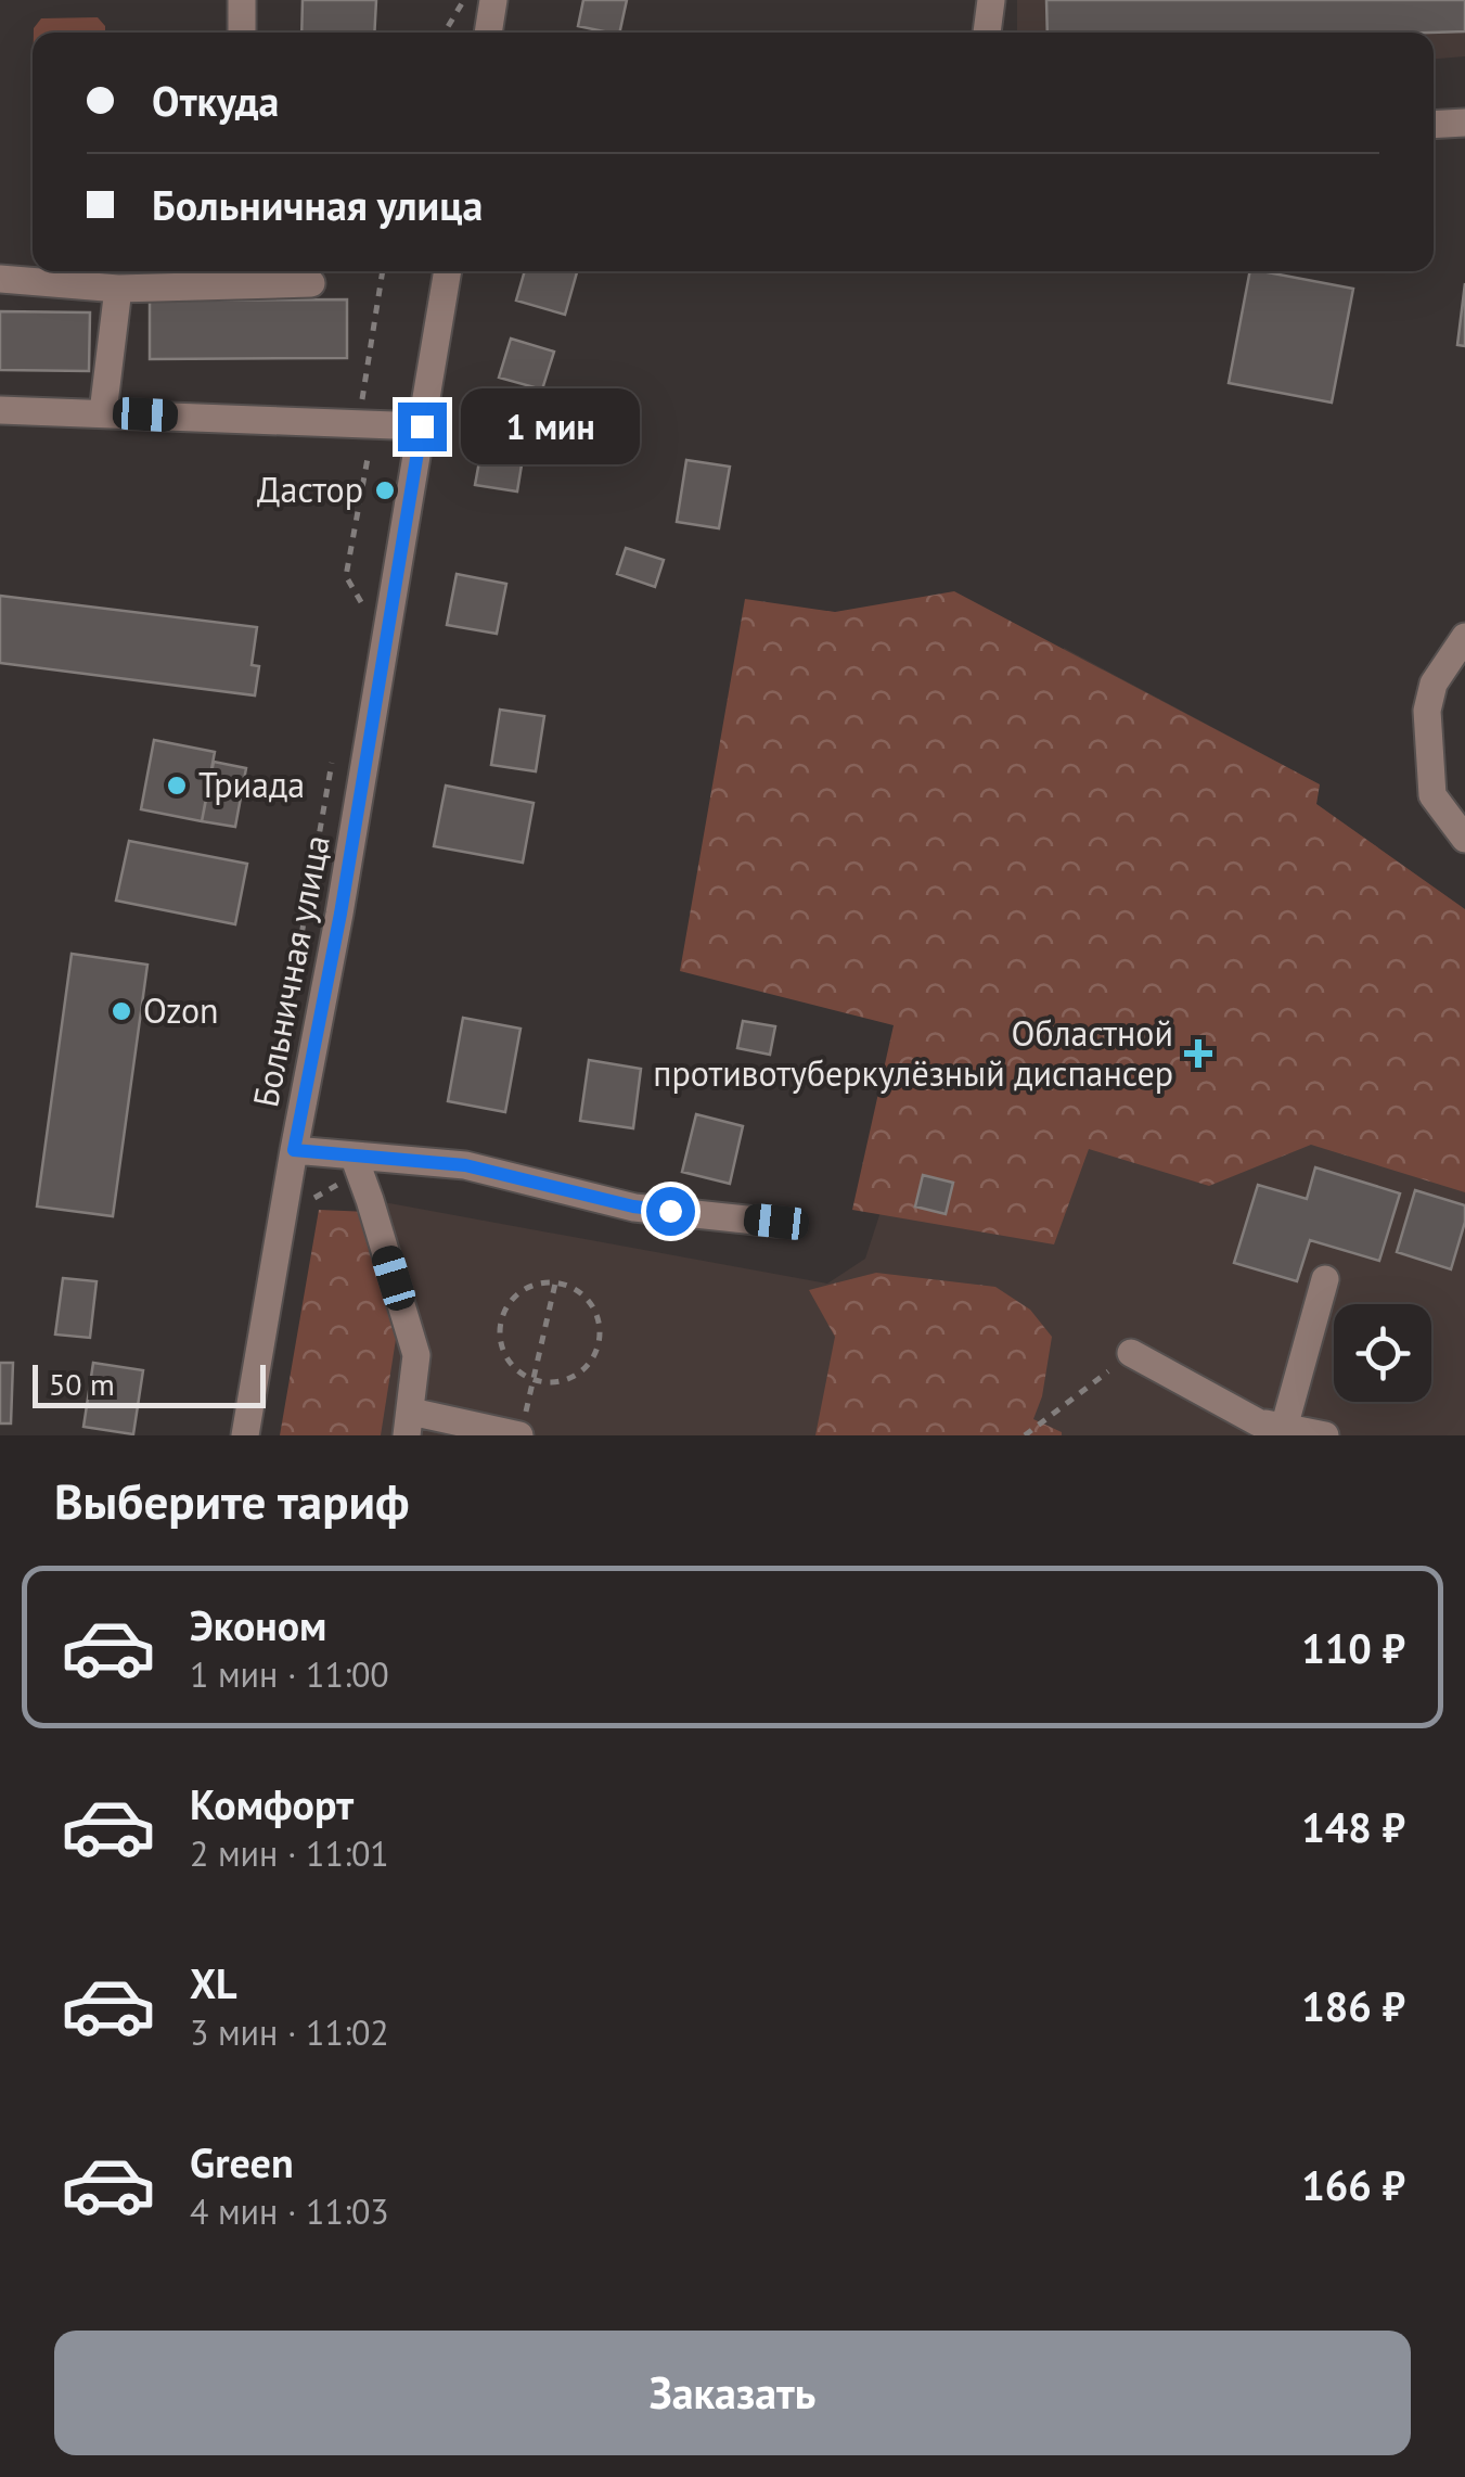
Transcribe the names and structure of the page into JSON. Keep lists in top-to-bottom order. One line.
{"streets":{"street":["Больничная улица"]},"places":{"other":["Дастор","Триада","Ozon"],"health":["Областной противотуберкулёзный диспансер"]},"scale_bar":"50 m","page":{"banner":["Откуда","Больничная улица"],"bubble":"1 мин","scale":"50 m","heading":"Выберите тариф","list":[{"name":"Эконом","note":"1 мин · 11:00","value":"110 ₽"},{"name":"Комфорт","note":"2 мин · 11:01","value":"148 ₽"},{"name":"XL","note":"3 мин · 11:02","value":"186 ₽"},{"name":"Green","note":"4 мин · 11:03","value":"166 ₽"}],"buttons":"Заказать"}}
